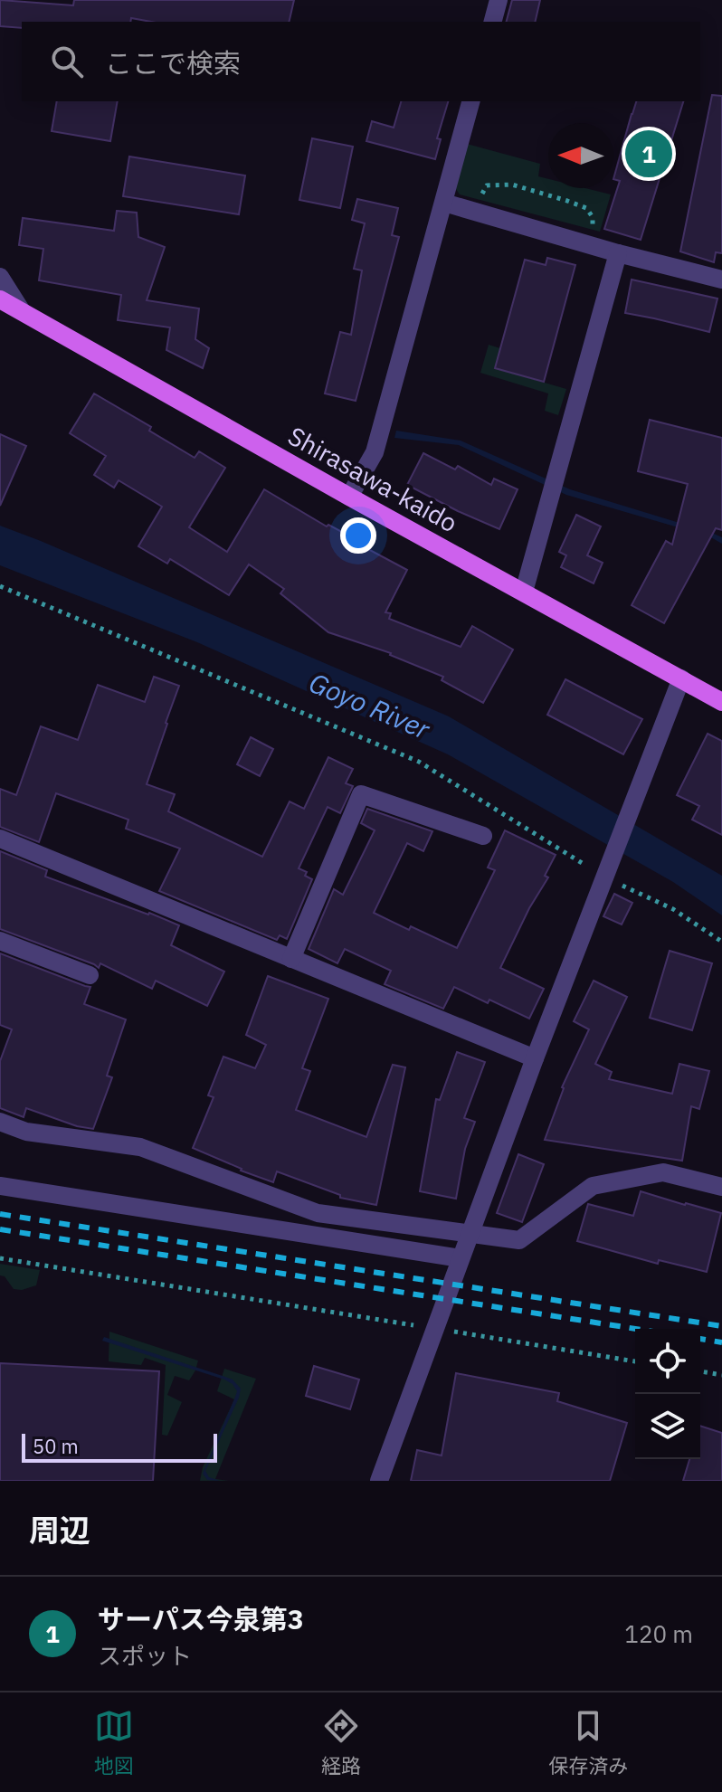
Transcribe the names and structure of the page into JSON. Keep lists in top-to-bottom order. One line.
{"streets":{"main road":["Shirasawa-kaido"]},"water":["Goyo River"],"scale_bar":"50 m","north":"left","page":{"search":"ここで検索","pins":"1","scale":"50 m","heading":"周辺","list":[{"mark":"1","name":"サーパス今泉第3","note":"スポット","value":"120 m"}],"nav":["地図","経路","保存済み"]}}
